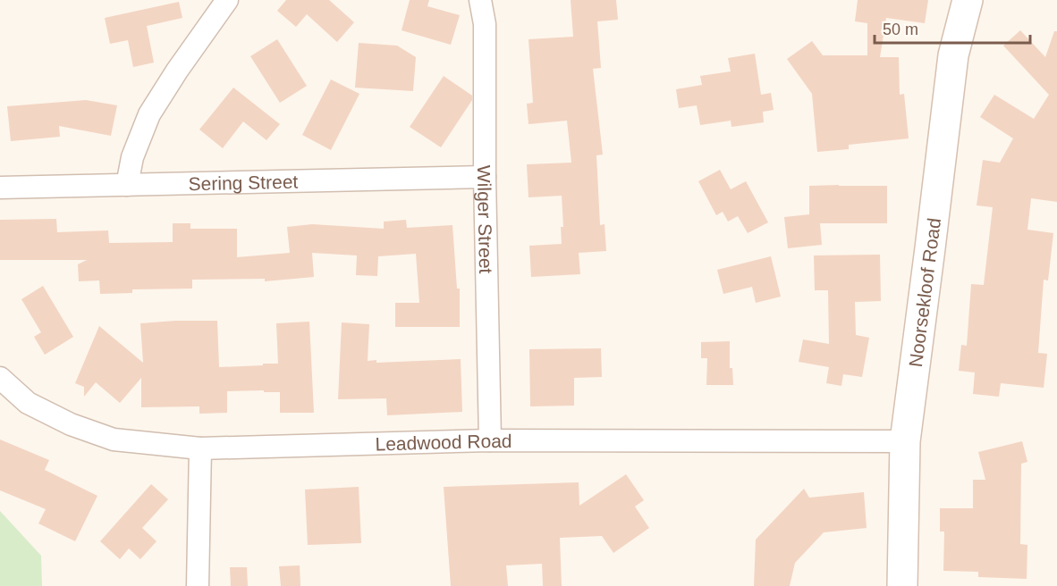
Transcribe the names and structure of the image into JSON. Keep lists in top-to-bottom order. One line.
{"streets":{"street":["Sering Street","Wilger Street","Noorsekloof Road","Leadwood Road"]},"crossings":[["Sering Street","Wilger Street"],["Wilger Street","Leadwood Road"],["Noorsekloof Road","Leadwood Road"]],"scale_bar":"50 m"}
